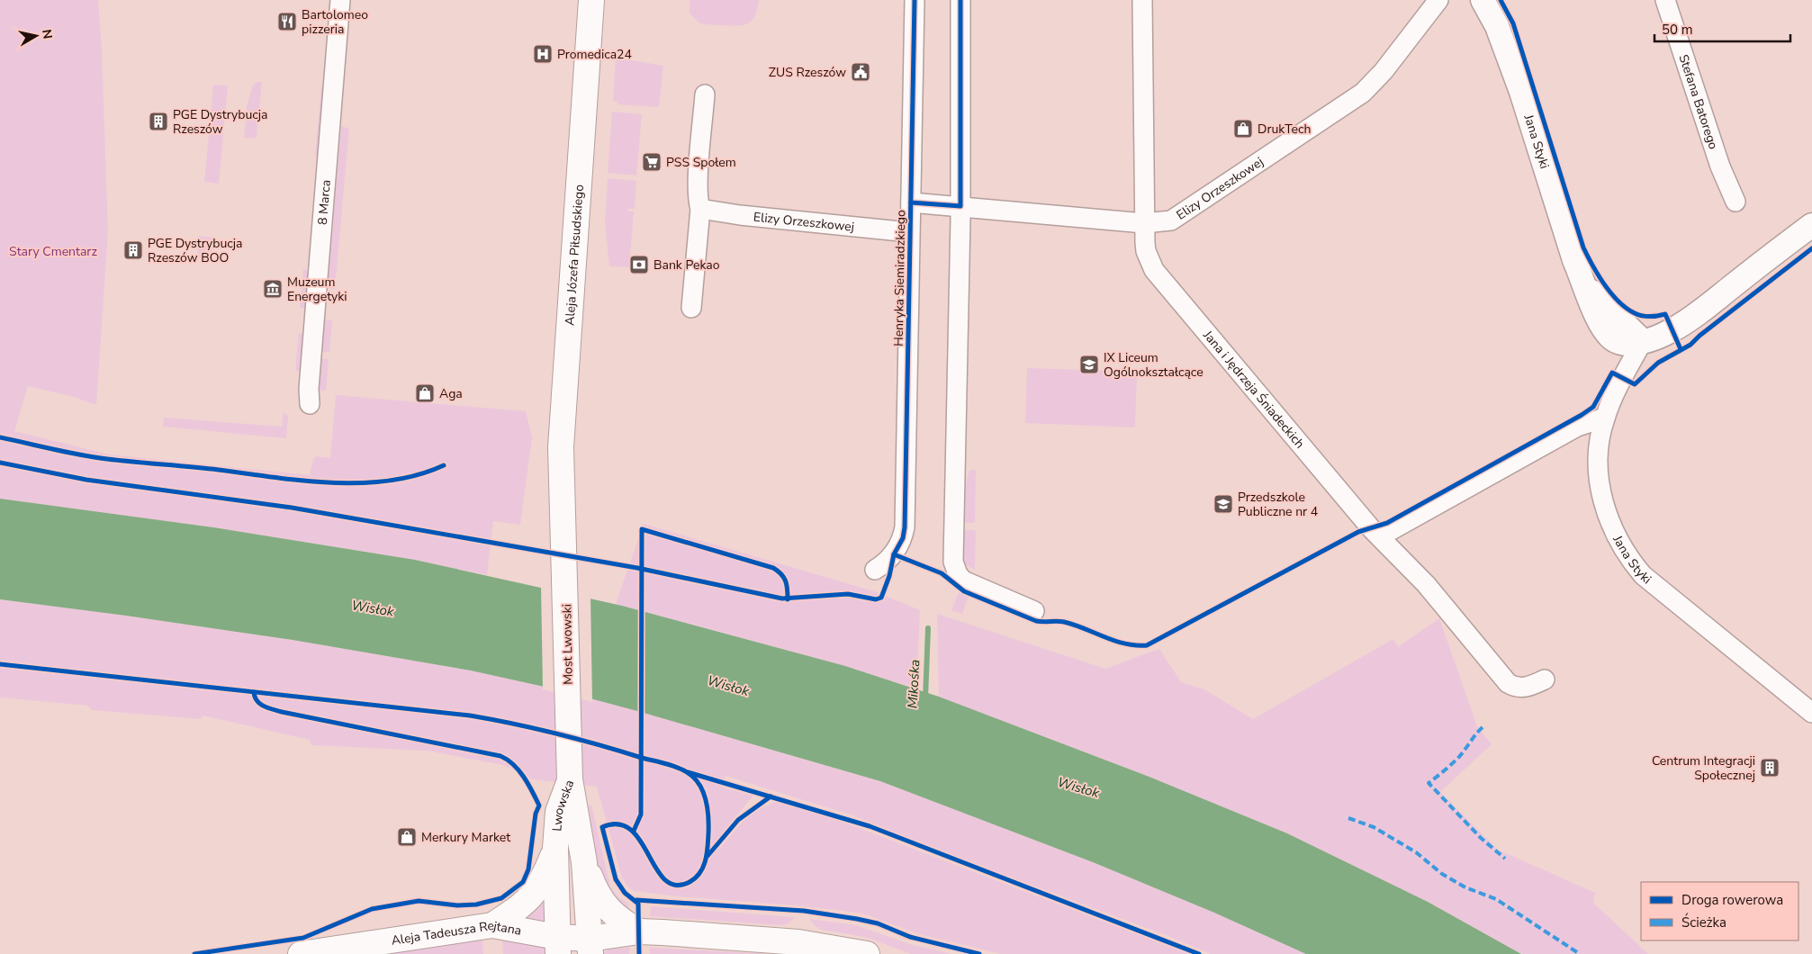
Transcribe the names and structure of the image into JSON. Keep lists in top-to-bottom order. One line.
{"streets":{"main road":["Aleja Józefa Piłsudskiego","Most Lwowski","Lwowska","Aleja Tadeusza Rejtana"],"street":["Stefana Batorego","Jana Styki","Elizy Orzeszkowej","8 Marca","Henryka Siemiradzkiego","Jana i Jędrzeja Śniadeckich"]},"crossings":[["Elizy Orzeszkowej","Henryka Siemiradzkiego"],["Elizy Orzeszkowej","Jana i Jędrzeja Śniadeckich"],["Aleja Józefa Piłsudskiego","Most Lwowski"],["Most Lwowski","Lwowska"],["Lwowska","Aleja Tadeusza Rejtana"]],"water":["Wisłok","Mikośka"],"parks":["Stary Cmentarz"],"places":{"restaurant":["Bartolomeo pizzeria"],"hospital":["Promedica24"],"public building":["ZUS Rzeszów"],"building":["PGE Dystrybucja Rzeszów","PGE Dystrybucja Rzeszów BOO","Centrum Integracji Społecznej"],"shop":["DrukTech","Aga","Merkury Market"],"supermarket":["PSS Społem"],"bank":["Bank Pekao"],"museum":["Muzeum Energetyki"],"school or university":["IX Liceum Ogólnokształcące","Przedszkole Publiczne nr 4"]},"legend":["Droga rowerowa","Ścieżka"],"scale_bar":"50 m","north":"right"}
